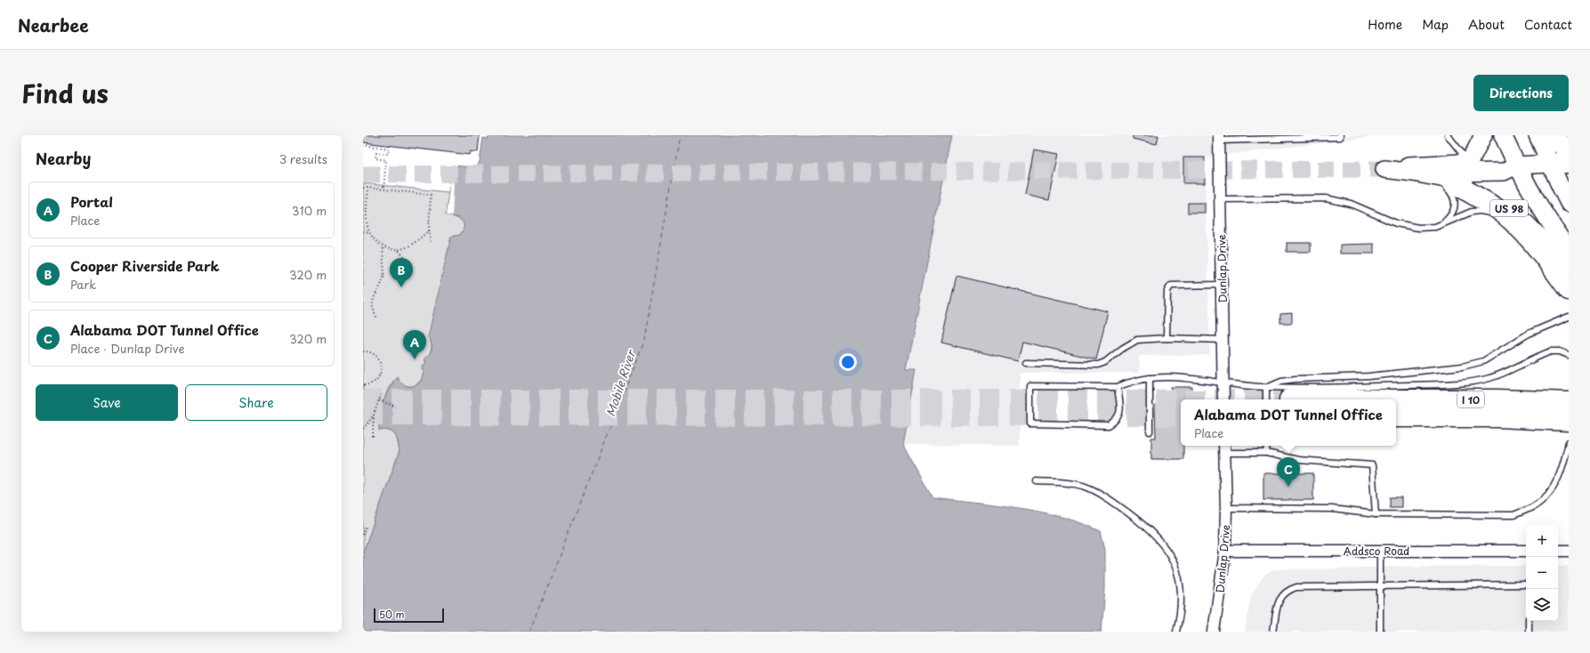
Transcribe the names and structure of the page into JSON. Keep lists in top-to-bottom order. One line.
{"streets":{"highway":["I 10"],"main road":["US 98"],"street":["Dunlap Drive","Addsco Road"]},"crossings":[["Dunlap Drive","Addsco Road"]],"water":["Mobile River"],"scale_bar":"50 m","page":{"header":"Nearbee","nav":["Home","Map","About","Contact"],"title":"Find us","buttons":["Directions",["Save","Share"]],"heading":["Nearby","3 results"],"list":[{"mark":"A","name":"Portal","note":"Place","value":"310 m"},{"mark":"B","name":"Cooper Riverside Park","note":"Park","value":"320 m"},{"mark":"C","name":"Alabama DOT Tunnel Office","note":"Place · Dunlap Drive","value":"320 m"}],"pins":["B","A","C"],"popup":["Alabama DOT Tunnel Office","Place"],"map_buttons":["+","−"],"scale":"50 m"}}
